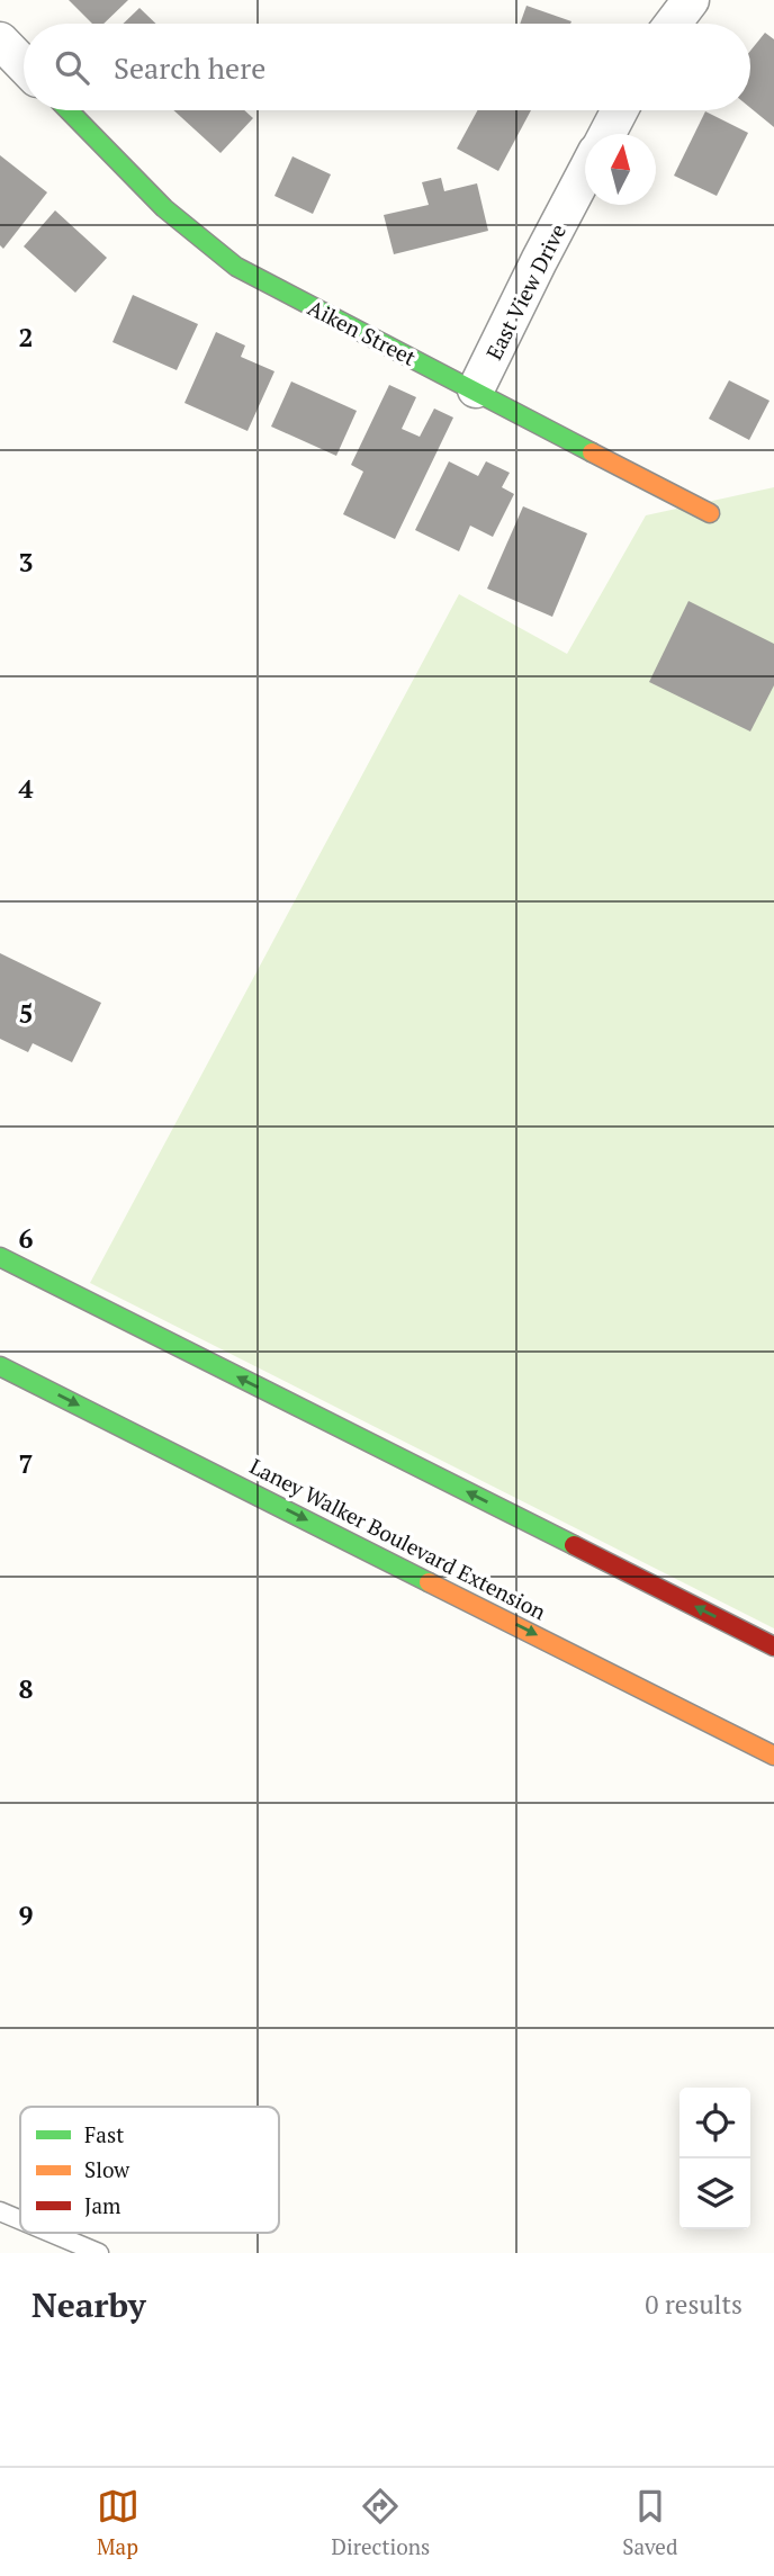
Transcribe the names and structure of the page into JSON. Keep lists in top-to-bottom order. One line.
{"streets":{"main road":["Aiken Street","Laney Walker Boulevard Extension"],"street":["East View Drive"]},"crossings":[["East View Drive","Aiken Street"]],"legend":["Fast","Slow","Jam"],"north":"top","page":{"search":"Search here","heading":["Nearby","0 results"],"nav":["Map","Directions","Saved"]},"grid":{"rows":["2","3","4","5","6","7","8","9"]}}
